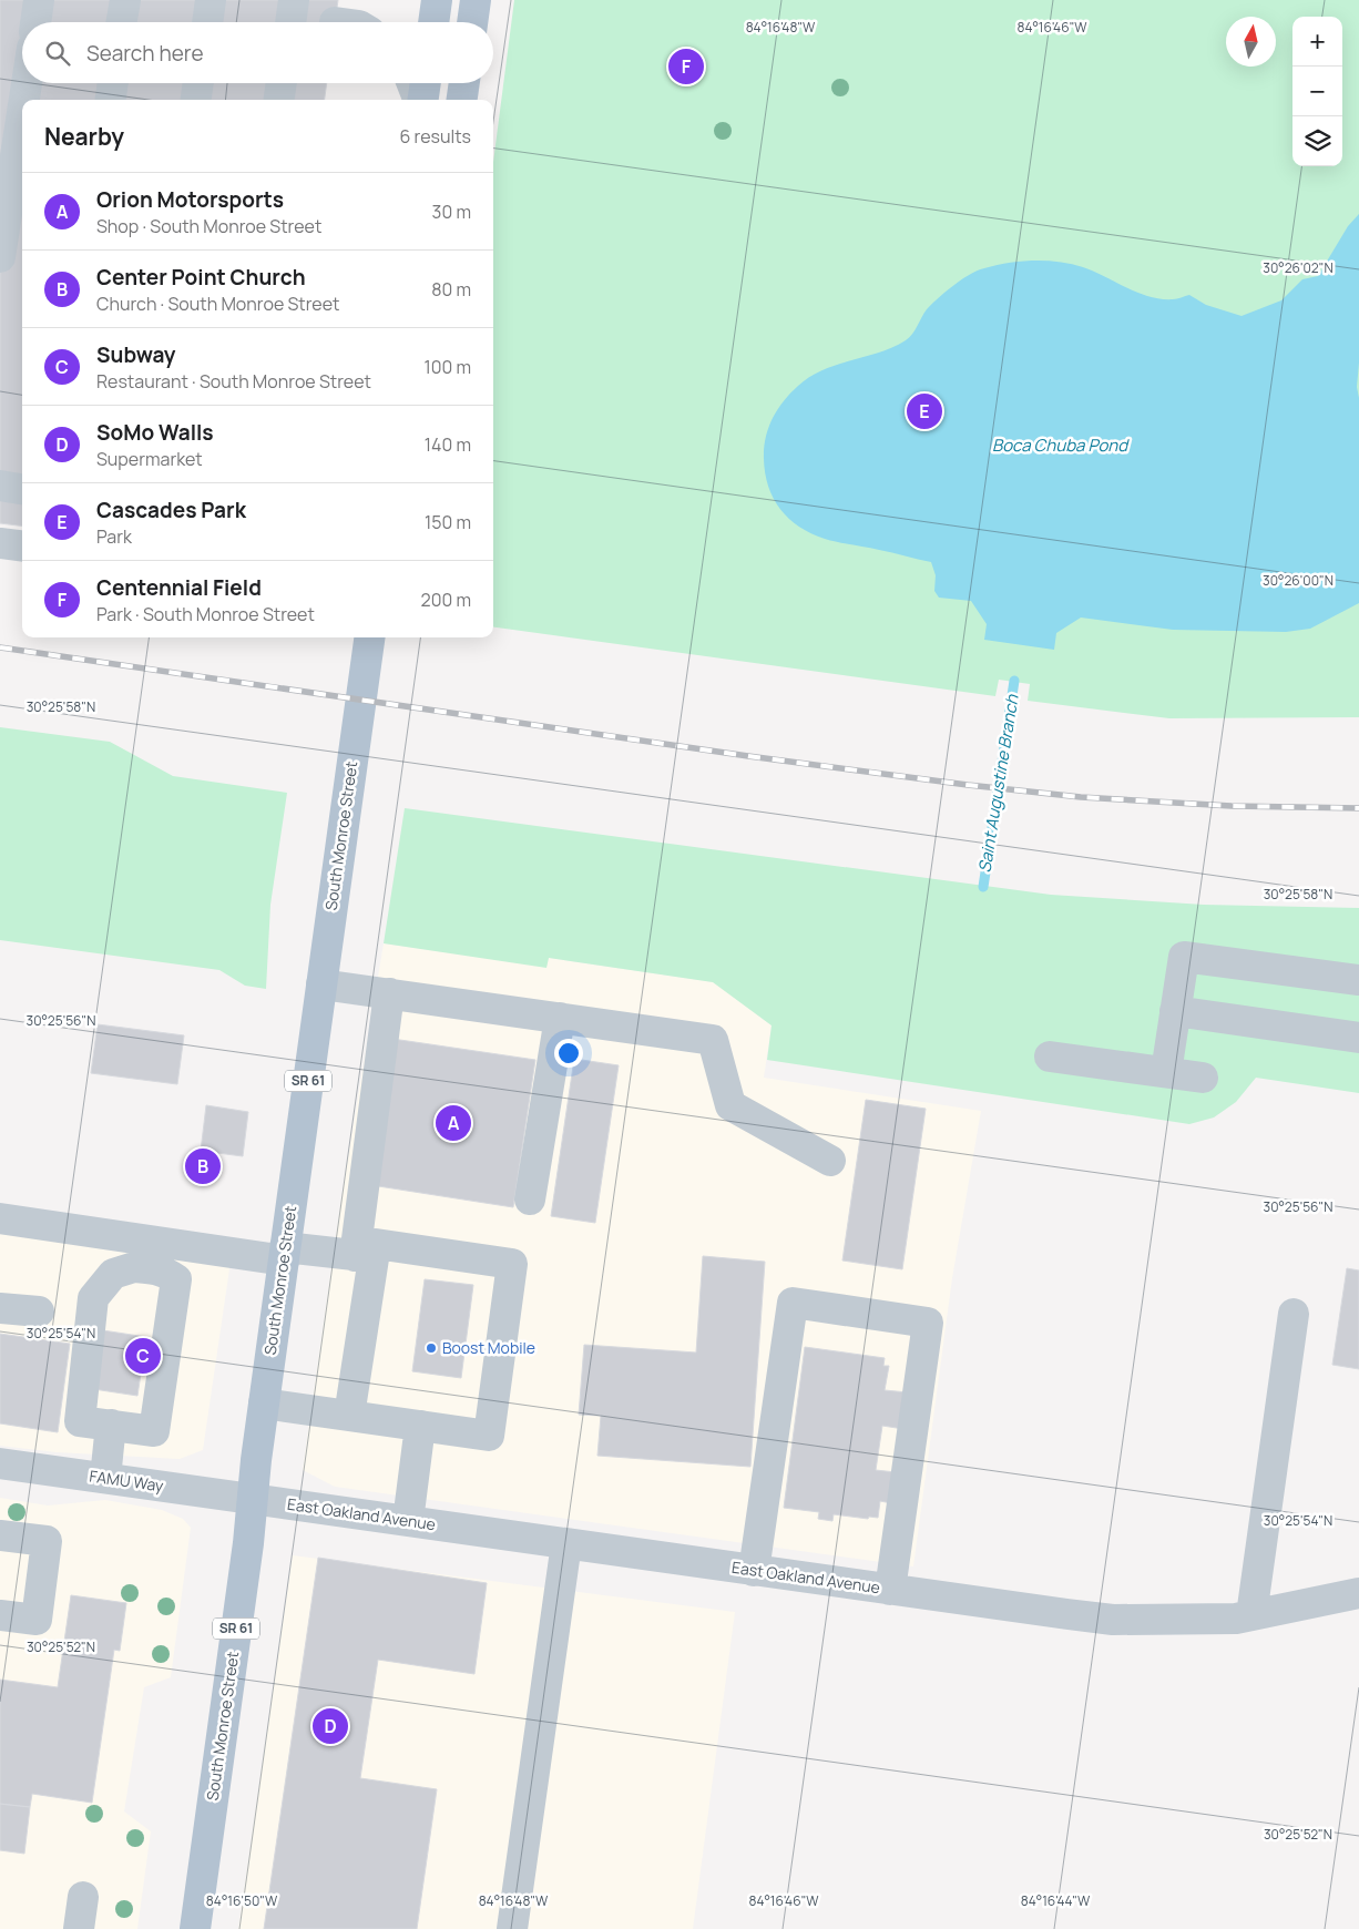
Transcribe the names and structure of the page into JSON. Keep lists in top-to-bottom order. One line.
{"streets":{"main road":["South Monroe Street","SR 61"],"street":["FAMU Way","East Oakland Avenue"]},"crossings":[["South Monroe Street","FAMU Way"],["South Monroe Street","East Oakland Avenue"],["FAMU Way","East Oakland Avenue"]],"water":["Boca Chuba Pond","Saint Augustine Branch"],"places":["Boost Mobile"],"north":"top","page":{"map_buttons":["+","−"],"search":"Search here","pins":["F","E","A","B","C","D"],"heading":["Nearby","6 results"],"list":[{"mark":"A","name":"Orion Motorsports","note":"Shop · South Monroe Street","value":"30 m"},{"mark":"B","name":"Center Point Church","note":"Church · South Monroe Street","value":"80 m"},{"mark":"C","name":"Subway","note":"Restaurant · South Monroe Street","value":"100 m"},{"mark":"D","name":"SoMo Walls","note":"Supermarket","value":"140 m"},{"mark":"E","name":"Cascades Park","note":"Park","value":"150 m"},{"mark":"F","name":"Centennial Field","note":"Park · South Monroe Street","value":"200 m"}]},"coordinates":["84°16'48\"W","84°16'46\"W","30°26'02\"N","30°26'00\"N","30°25'58\"N","30°25'56\"N","30°25'54\"N","30°25'52\"N","84°16'50\"W","84°16'44\"W"]}
